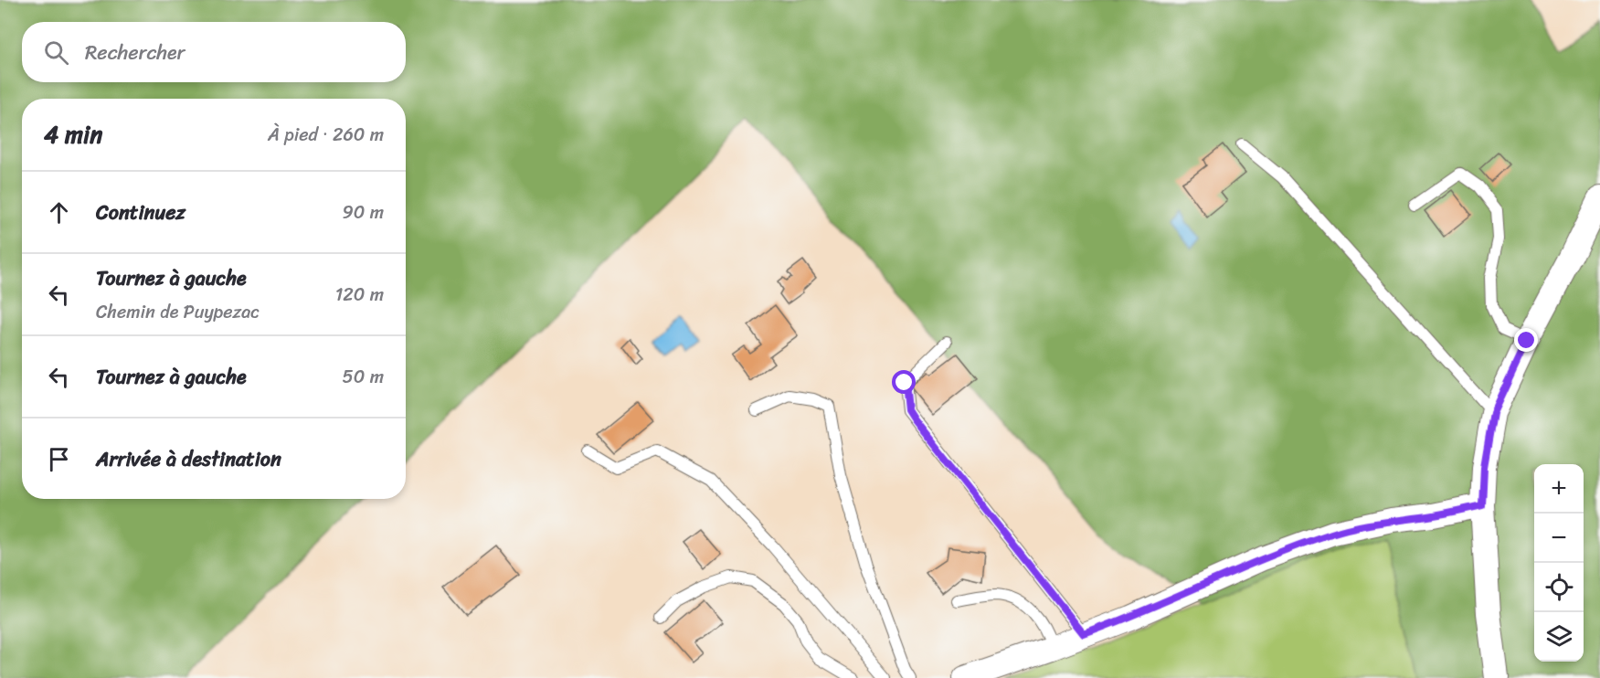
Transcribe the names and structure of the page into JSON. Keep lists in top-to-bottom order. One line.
{"page":{"search":"Rechercher","heading":["4 min","À pied · 260 m"],"list":[["Continuez","90 m"],["Tournez à gauche","Chemin de Puypezac","120 m"],["Tournez à gauche","50 m"],"Arrivée à destination"],"map_buttons":["+","−"]}}
